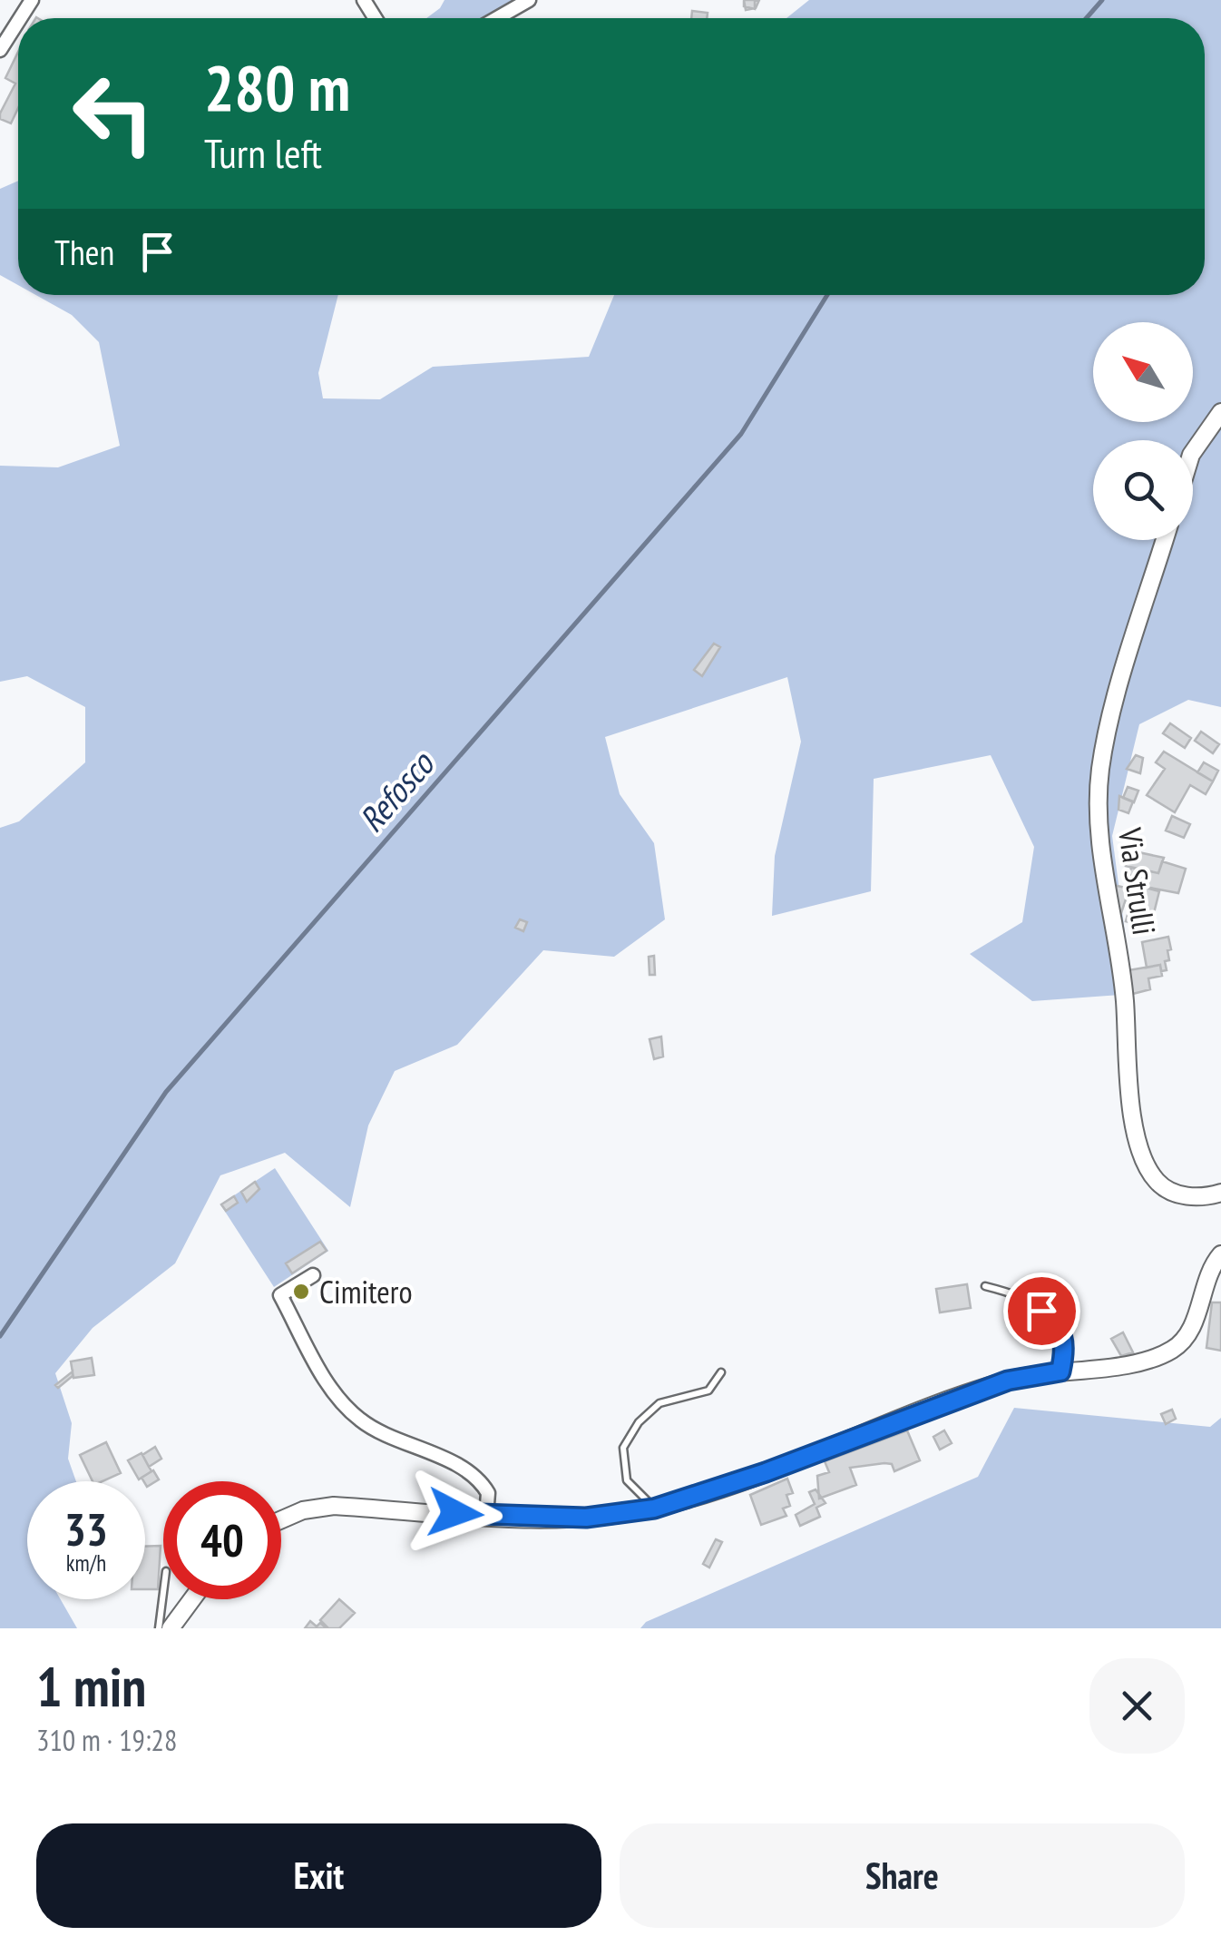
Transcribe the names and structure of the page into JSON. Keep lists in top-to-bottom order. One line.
{"streets":{"street":["Via Strulli"]},"water":["Refosco"],"places":["Cimitero"],"north":"top left","page":{"turn":["280 m","Turn left"],"then":"Then","speed":"33 km/h","limit":"40","heading":["1 min","310 m · 19:28"],"buttons":["Exit","Share"]}}
